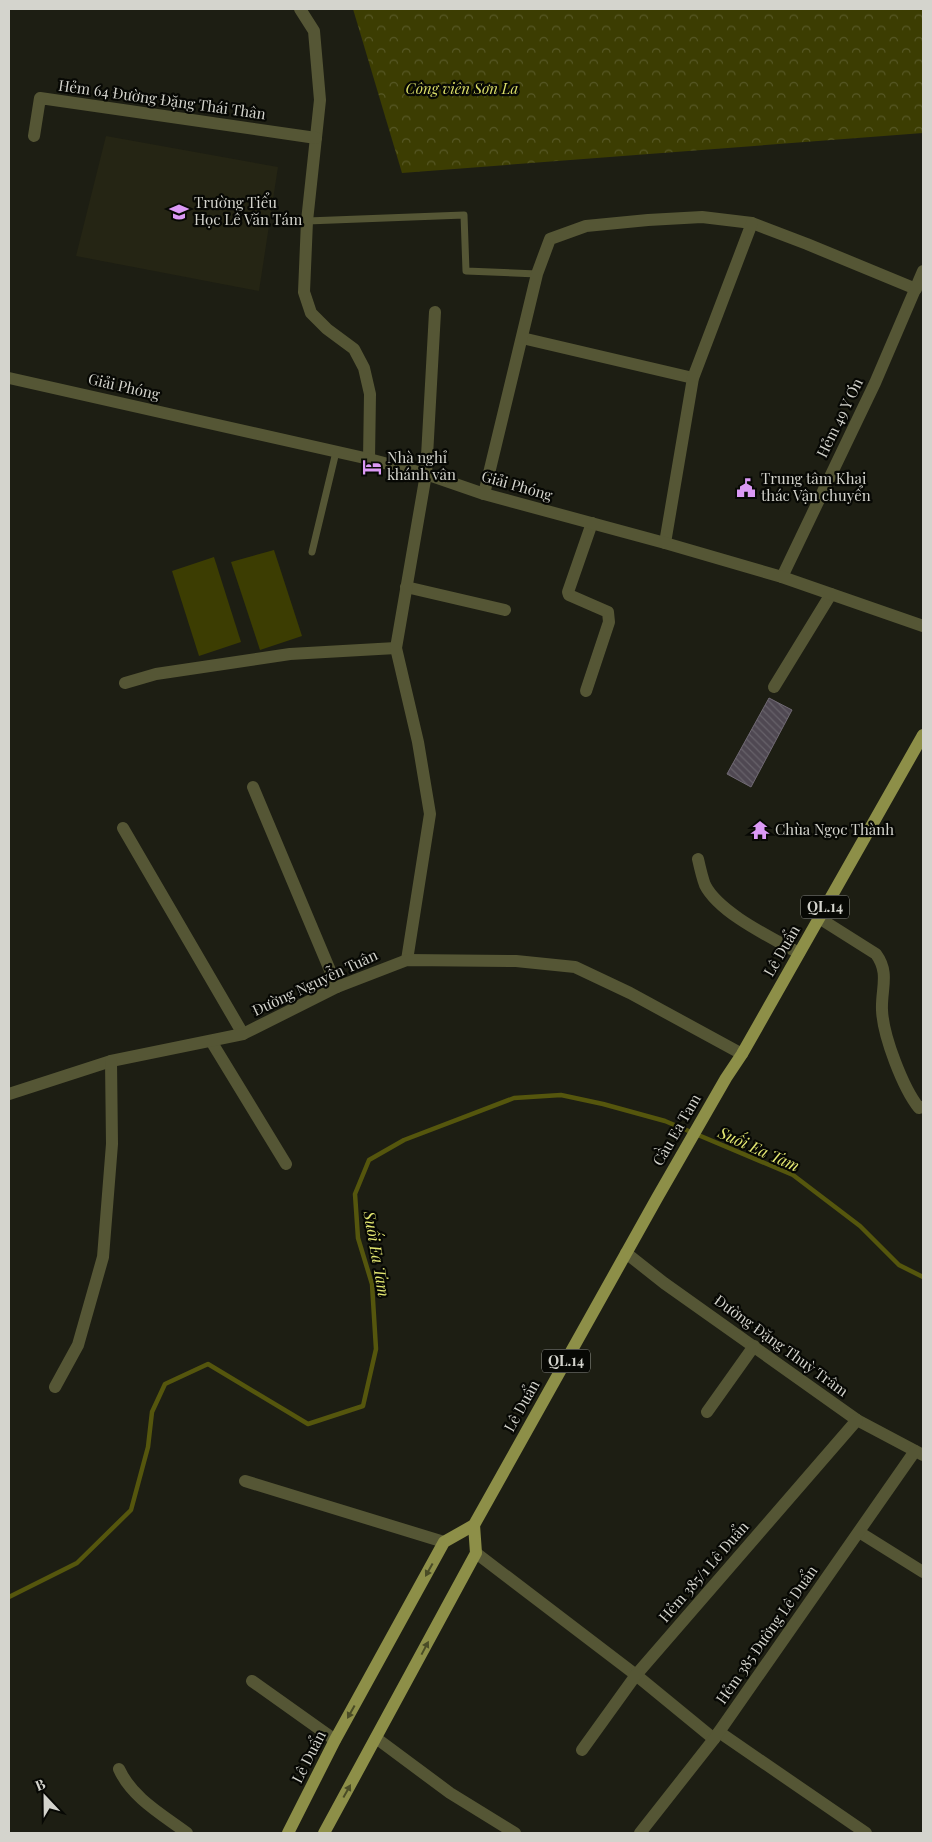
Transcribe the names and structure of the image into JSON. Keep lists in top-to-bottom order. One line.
{"streets":{"main road":["QL.14","Lê Duẩn","Cầu Ea Tam"],"street":["Hẻm 64 Đường Đặng Thái Thân","Giải Phóng","Hẻm 49 Y Ơn","Đường Nguyễn Tuân","Đường Đặng Thuỳ Trâm","Hẻm 385/1 Lê Duẩn","Hẻm 385 Đường Lê Duẩn"]},"crossings":[["Giải Phóng","Hẻm 49 Y Ơn"],["Lê Duẩn","Đường Nguyễn Tuân"],["Lê Duẩn","Cầu Ea Tam"],["Lê Duẩn","Đường Đặng Thuỳ Trâm"],["Đường Đặng Thuỳ Trâm","Hẻm 385/1 Lê Duẩn"],["Đường Đặng Thuỳ Trâm","Hẻm 385 Đường Lê Duẩn"]],"water":["Suối Ea Tam"],"parks":["Công viên Sơn La"],"places":{"school or university":["Trường Tiểu Học Lê Văn Tám"],"hotel":["Nhà nghỉ khánh vân"],"public building":["Trung tâm Khai thác Vận chuyển"],"temple":["Chùa Ngọc Thành"]},"north":"top"}
